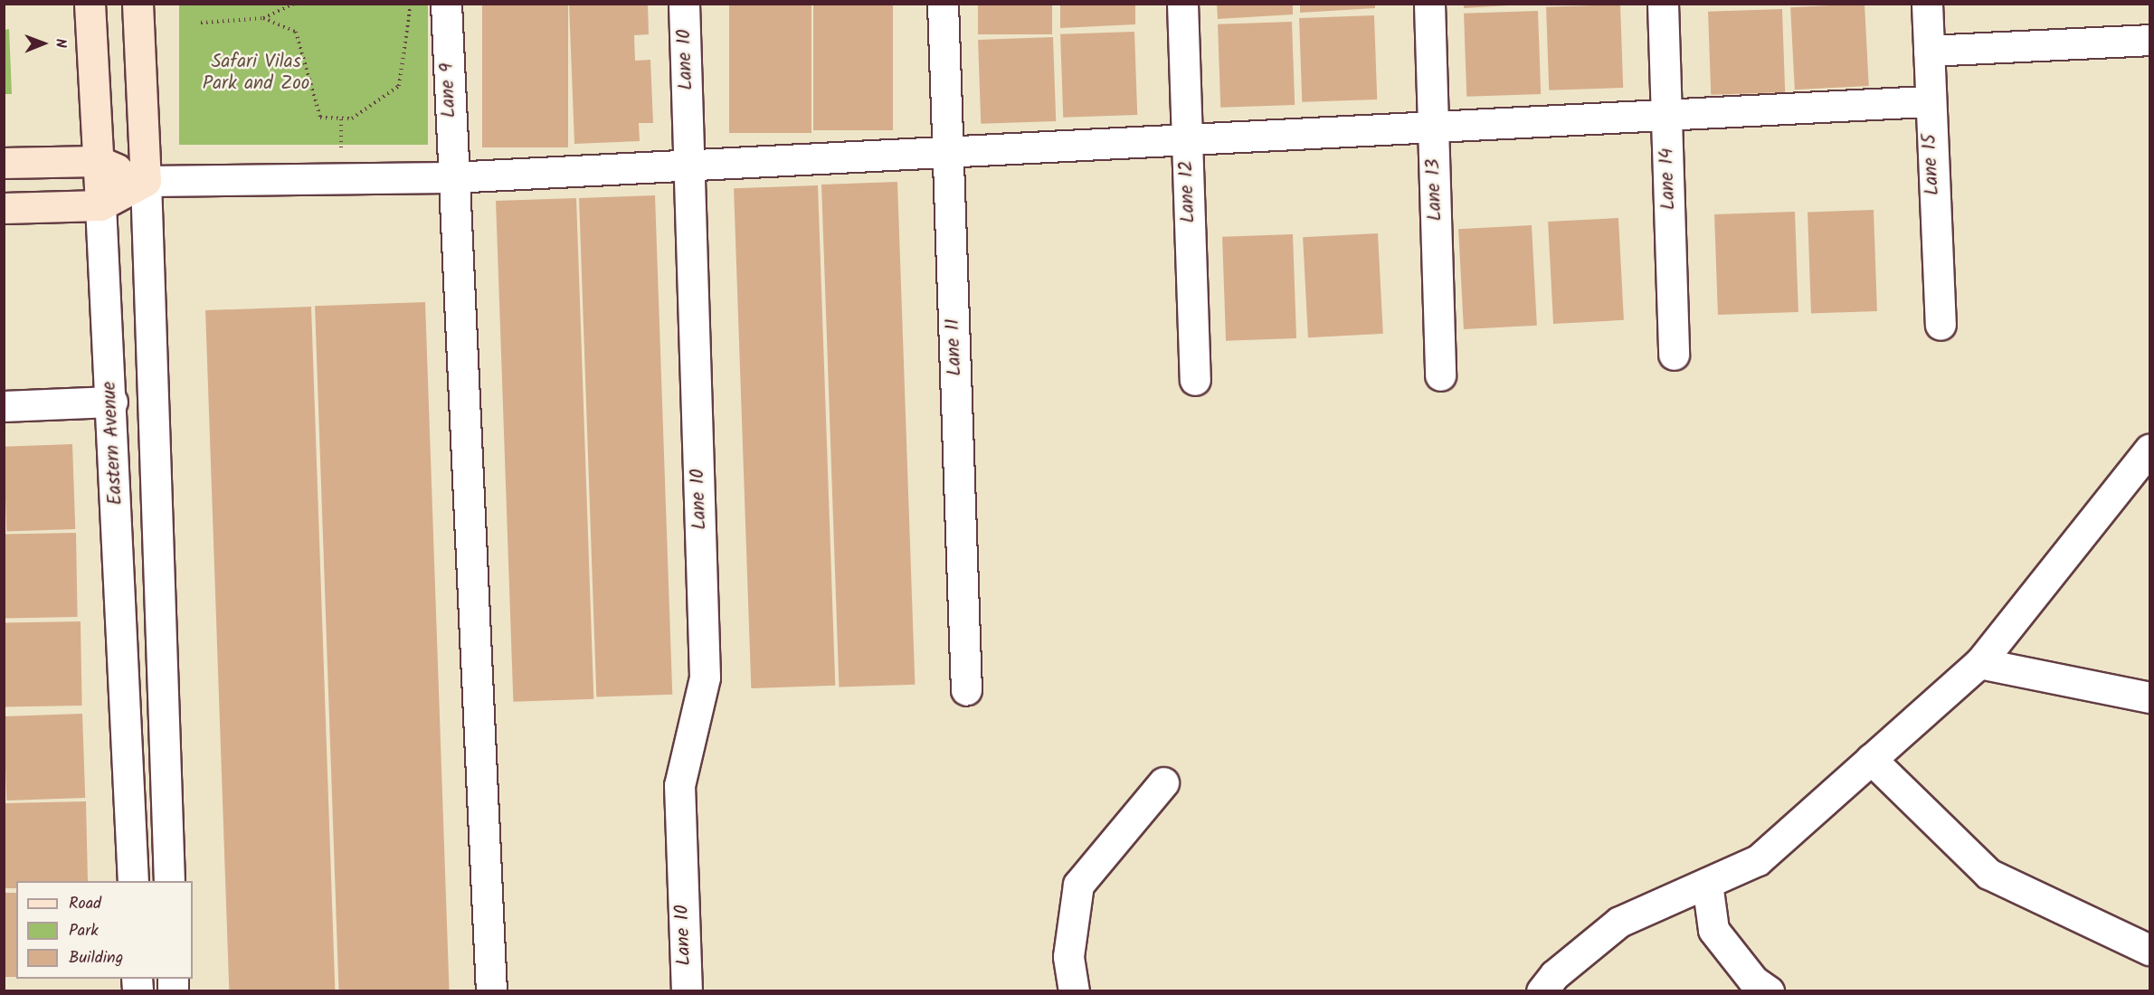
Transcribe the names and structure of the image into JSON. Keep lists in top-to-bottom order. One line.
{"streets":{"main road":["Eastern Avenue"],"street":["Lane 10","Lane 9","Lane 15","Lane 14","Lane 13","Lane 12","Lane 11"]},"parks":["Safari Vilas Park and Zoo"],"legend":["Road","Park","Building"],"north":"right"}
